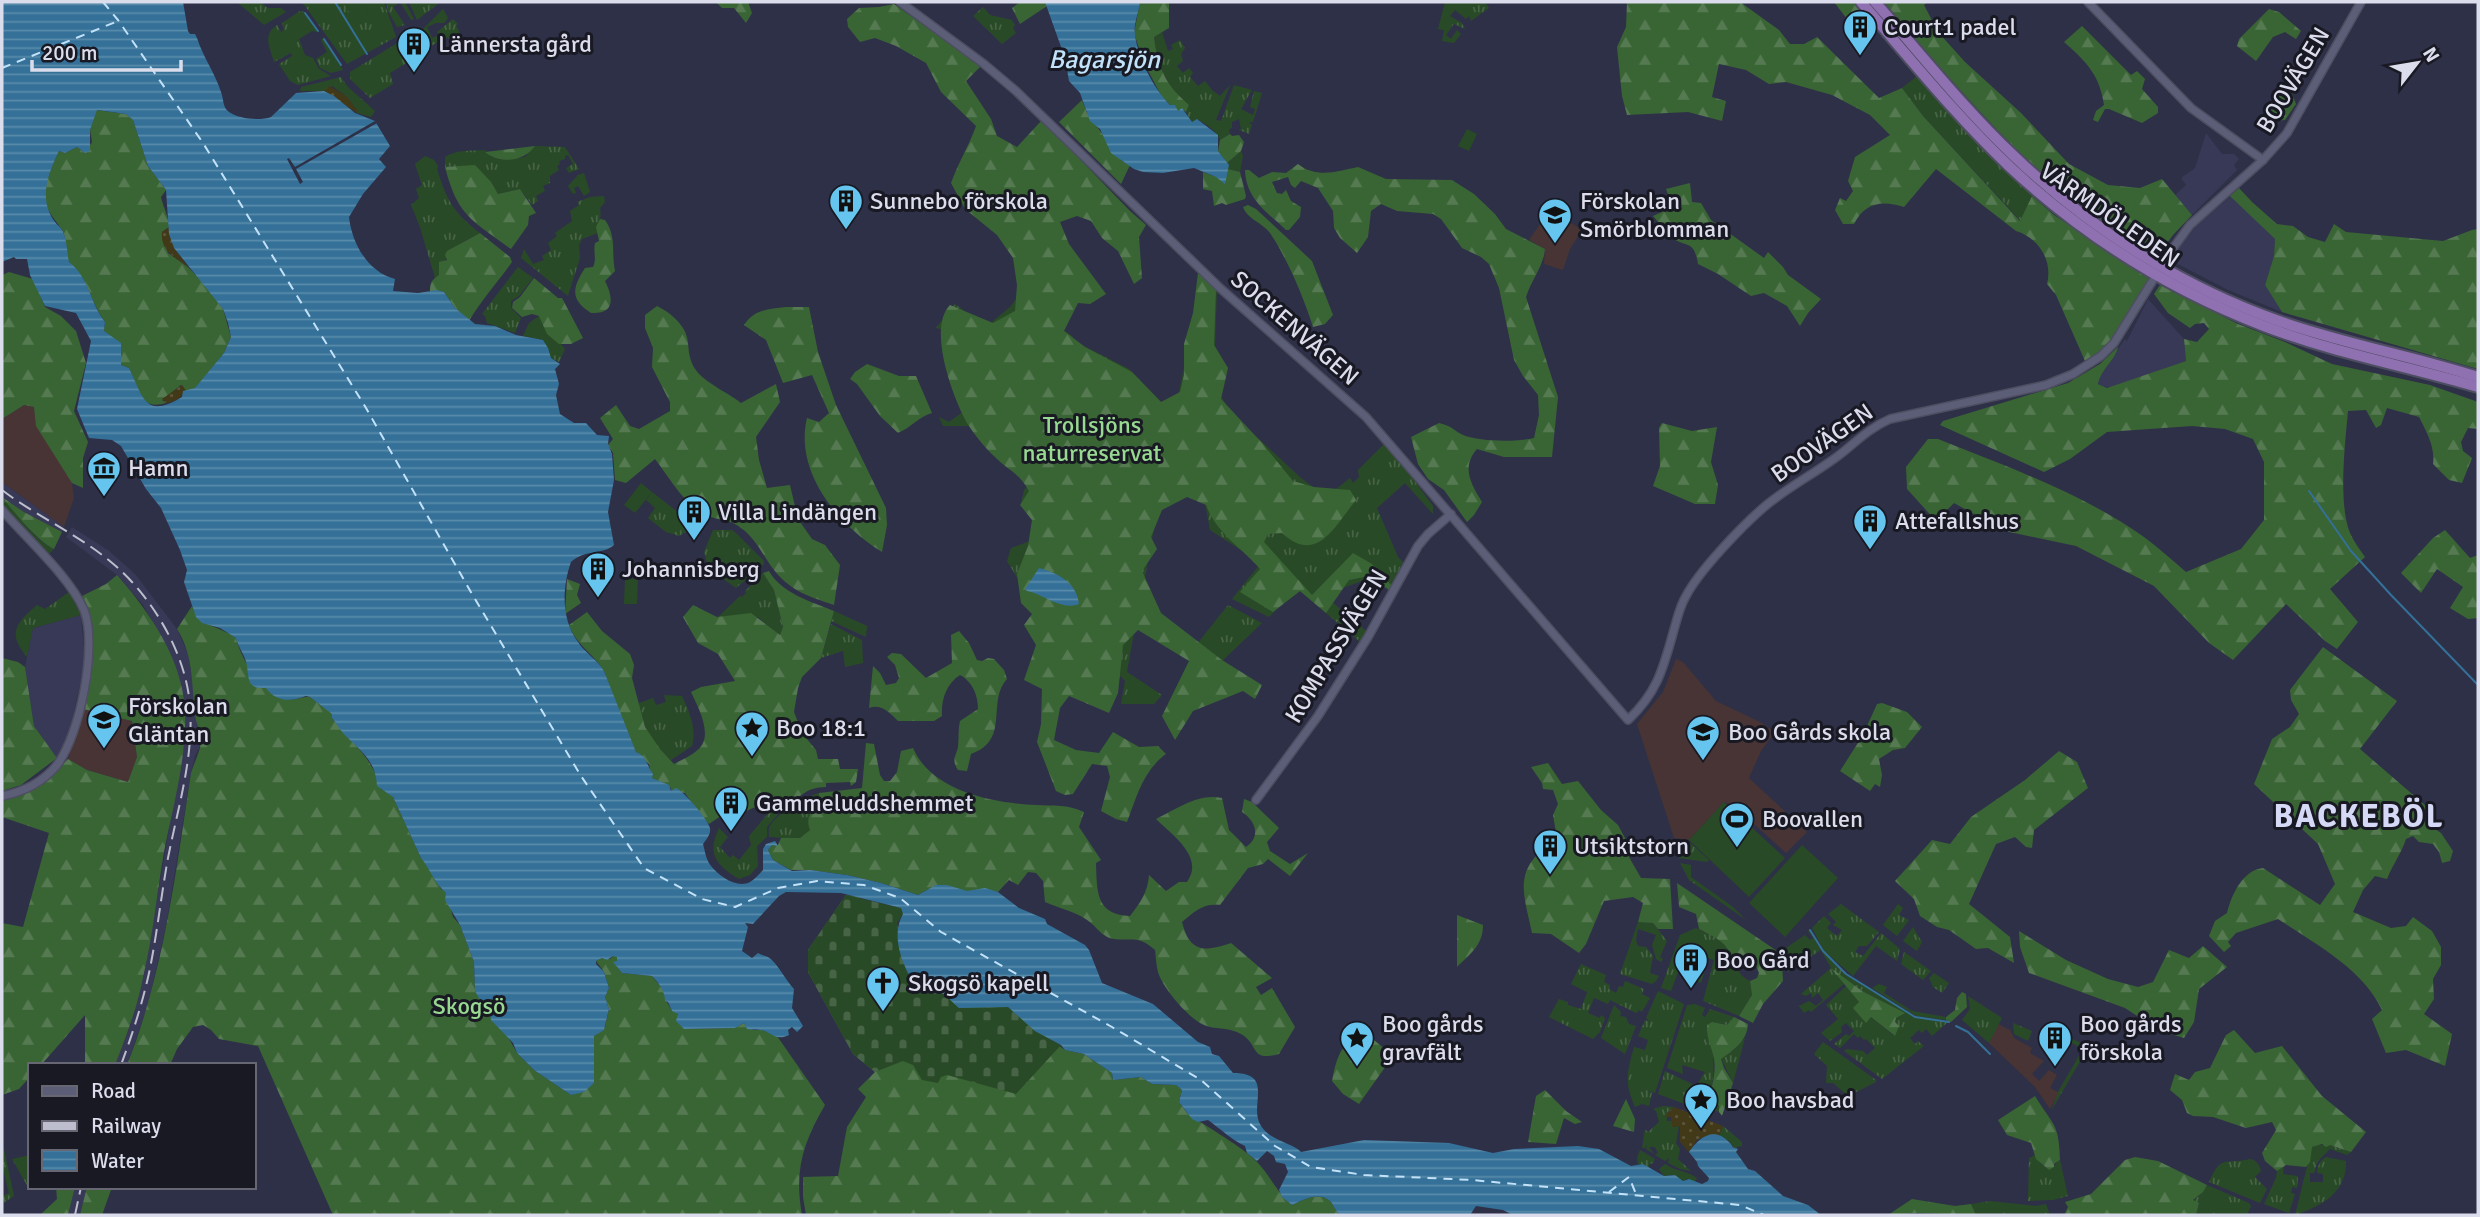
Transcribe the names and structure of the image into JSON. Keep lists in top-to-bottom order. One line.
{"streets":{"highway":["VÄRMDÖLEDEN"],"street":["BOOVÄGEN","SOCKENVÄGEN","KOMPASSVÄGEN"]},"crossings":[["BOOVÄGEN","SOCKENVÄGEN"],["SOCKENVÄGEN","KOMPASSVÄGEN"]],"districts":["BACKEBÖL"],"water":["Bagarsjön"],"parks":["Trollsjöns naturreservat","Skogsö"],"places":{"building":["Court1 padel","Lännersta gård","Sunnebo förskola","Villa Lindängen","Attefallshus","Johannisberg","Gammeluddshemmet","Utsiktstorn","Boo Gård","Boo gårds förskola"],"school or university":["Förskolan Smörblomman","Förskolan Gläntan","Boo Gårds skola"],"museum":["Hamn"],"place":["Boo 18:1","Boo gårds gravfält","Boo havsbad"],"sports":["Boovallen"],"church":["Skogsö kapell"]},"legend":["Road","Railway","Water"],"scale_bar":"200 m","north":"top right"}
